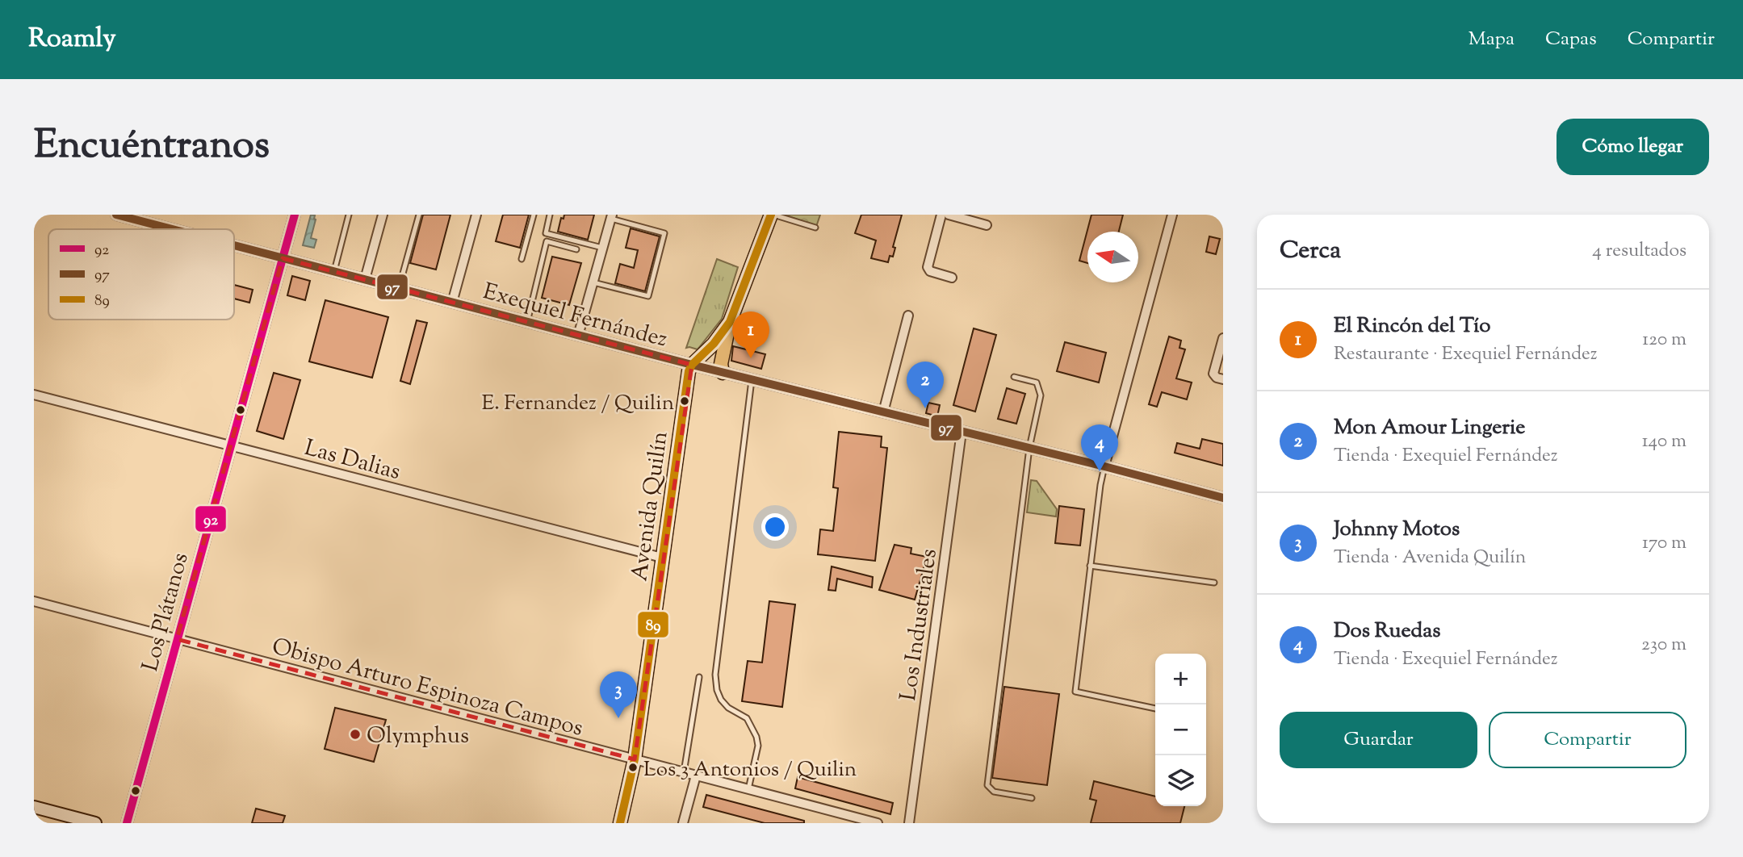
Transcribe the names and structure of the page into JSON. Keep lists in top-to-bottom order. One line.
{"streets":{"main road":["Avenida Quilín"],"street":["Exequiel Fernández","Las Dalias","Los Plátanos","Los Industriales","Obispo Arturo Espinoza Campos"]},"crossings":[["Exequiel Fernández","Avenida Quilín"],["Exequiel Fernández","Los Plátanos"],["Exequiel Fernández","Los Industriales"],["Las Dalias","Avenida Quilín"],["Las Dalias","Los Plátanos"],["Avenida Quilín","Obispo Arturo Espinoza Campos"],["Los Plátanos","Obispo Arturo Espinoza Campos"]],"places":["E. Fernandez / Quilin","Olymphus","Los 3 Antonios / Quilin"],"lines":["transit line 92","transit line 97","transit line 89"],"legend":["92","97","89"],"north":"left","page":{"header":"Roamly","nav":["Mapa","Capas","Compartir"],"title":"Encuéntranos","buttons":["Cómo llegar",["Guardar","Compartir"]],"heading":["Cerca","4 resultados"],"list":[{"mark":"1","name":"El Rincón del Tío","note":"Restaurante · Exequiel Fernández","value":"120 m"},{"mark":"2","name":"Mon Amour Lingerie","note":"Tienda · Exequiel Fernández","value":"140 m"},{"mark":"3","name":"Johnny Motos","note":"Tienda · Avenida Quilín","value":"170 m"},{"mark":"4","name":"Dos Ruedas","note":"Tienda · Exequiel Fernández","value":"230 m"}],"pins":["1","2","4","3"],"map_buttons":["+","−"]}}
